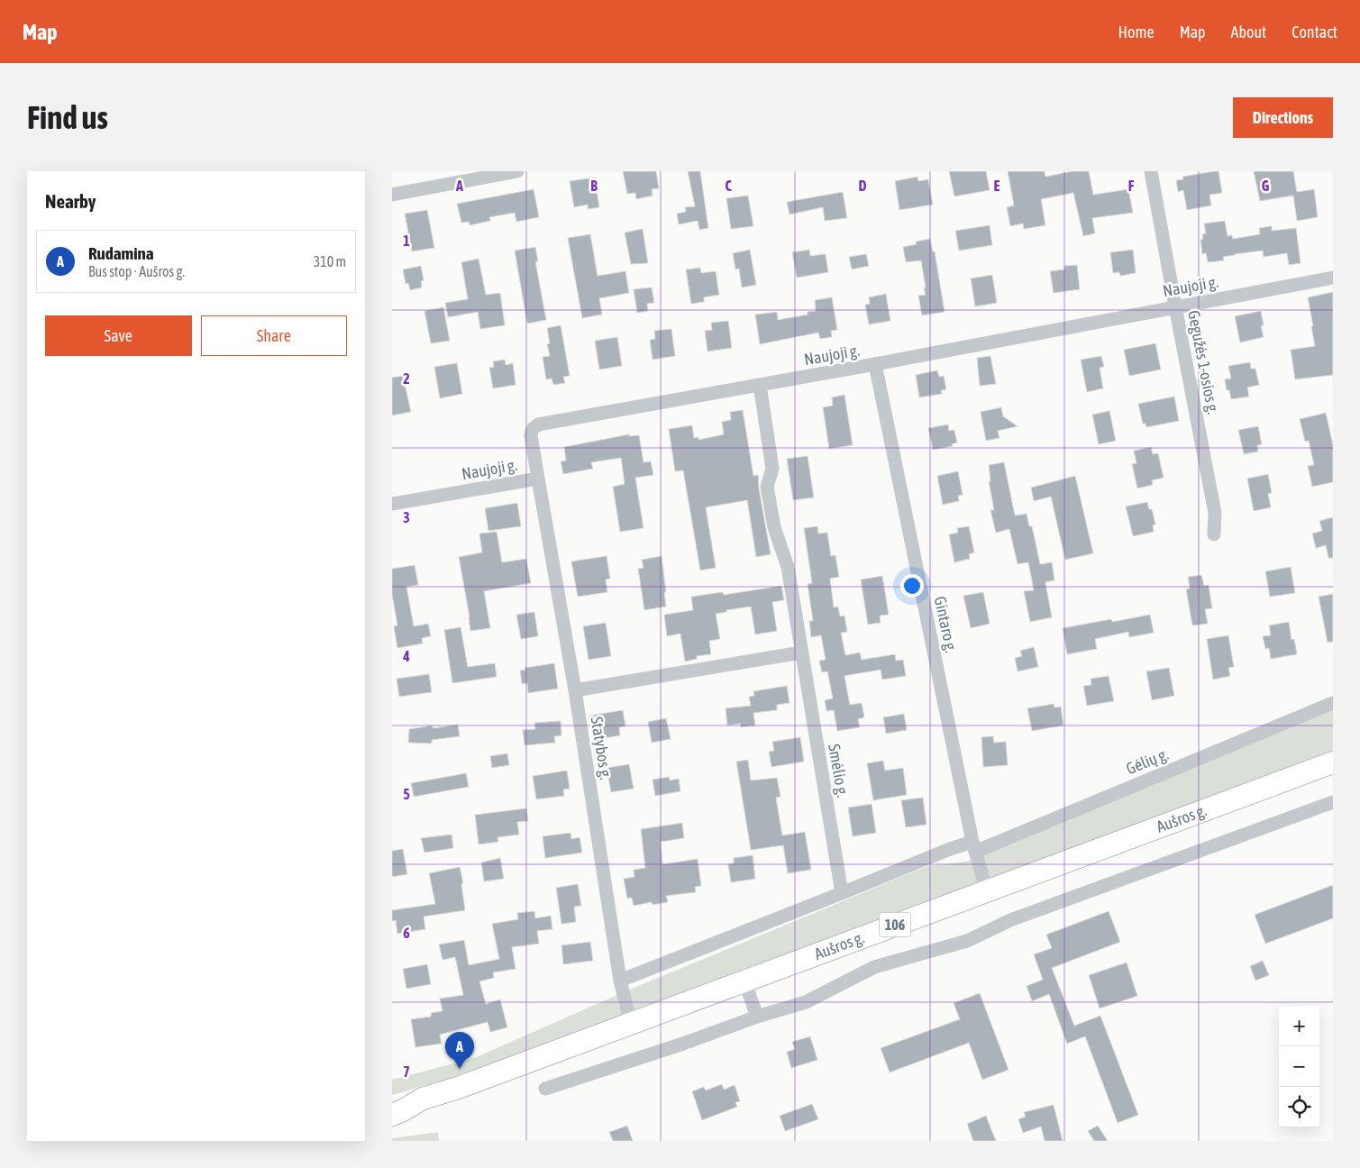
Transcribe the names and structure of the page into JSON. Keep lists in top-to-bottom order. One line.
{"streets":{"main road":["Aušros g.","106"],"street":["Naujoji g.","Gegužės 1-osios g.","Gintaro g.","Statybos g.","Gėlių g.","Smėlio g."]},"crossings":[["Naujoji g.","Gegužės 1-osios g."],["Naujoji g.","Gintaro g."],["Naujoji g.","Statybos g."],["Naujoji g.","Smėlio g."],["Gintaro g.","Gėlių g."],["Gintaro g.","Aušros g."],["Statybos g.","Gėlių g."],["Statybos g.","Aušros g."],["Gėlių g.","Smėlio g."]],"page":{"header":"Map","nav":["Home","Map","About","Contact"],"buttons":["Directions",["Save","Share"]],"title":"Find us","heading":"Nearby","list":[{"mark":"A","name":"Rudamina","note":"Bus stop · Aušros g.","value":"310 m"}],"map_buttons":["+","−"],"pins":"A"},"grid":{"columns":["A","B","C","D","E","F","G"],"rows":["1","2","3","4","5","6","7"]}}
